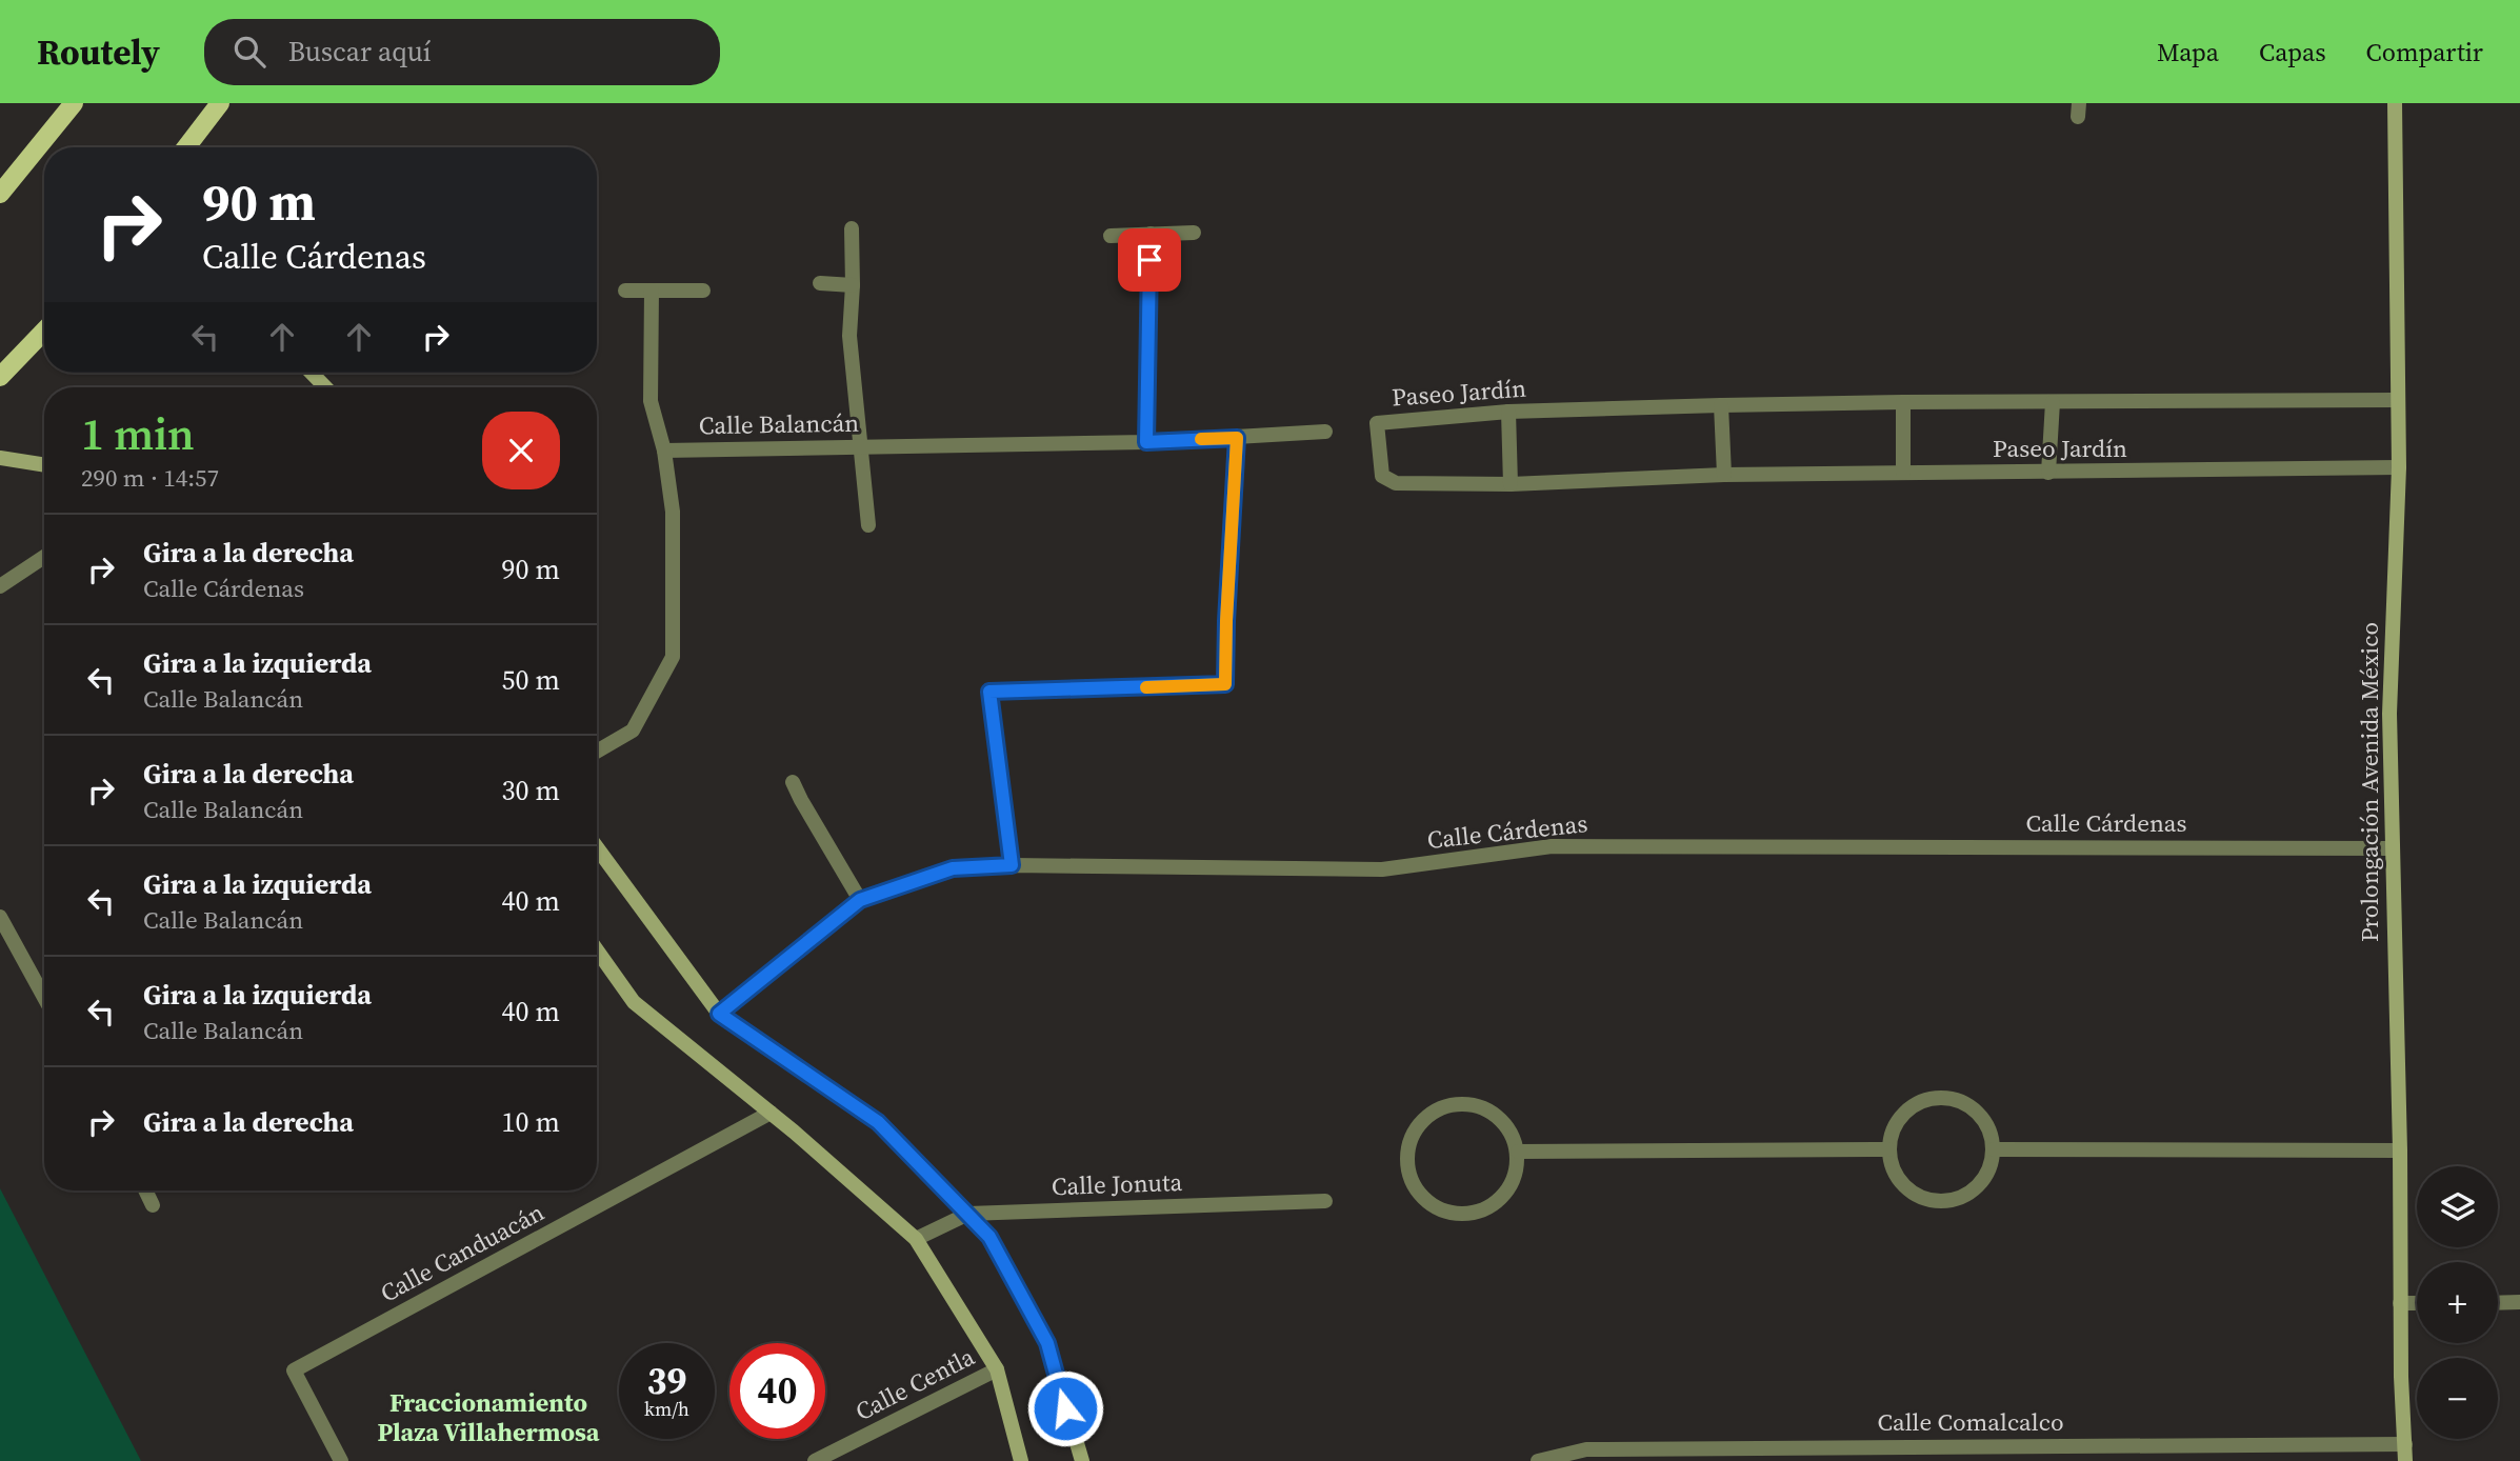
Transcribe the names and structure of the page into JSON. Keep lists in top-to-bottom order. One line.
{"streets":{"street":["Paseo Jardín","Calle Balancán","Prolongación Avenida México","Calle Cárdenas","Calle Jonuta","Calle Canduacán","Calle Centla","Calle Comalcalco"]},"crossings":[["Paseo Jardín","Prolongación Avenida México"],["Prolongación Avenida México","Calle Cárdenas"],["Prolongación Avenida México","Calle Comalcalco"]],"districts":["Fraccionamiento Plaza Villahermosa"],"page":{"header":"Routely","search":"Buscar aquí","nav":["Mapa","Capas","Compartir"],"turn":["90 m","Calle Cárdenas"],"heading":["1 min","290 m · 14:57"],"list":[{"name":"Gira a la derecha","note":"Calle Cárdenas","value":"90 m"},{"name":"Gira a la izquierda","note":"Calle Balancán","value":"50 m"},{"name":"Gira a la derecha","note":"Calle Balancán","value":"30 m"},{"name":"Gira a la izquierda","note":"Calle Balancán","value":"40 m"},{"name":"Gira a la izquierda","note":"Calle Balancán","value":"40 m"},{"name":"Gira a la derecha","value":"10 m"}],"map_buttons":["+","−"],"speed":"39 km/h","limit":"40"}}
